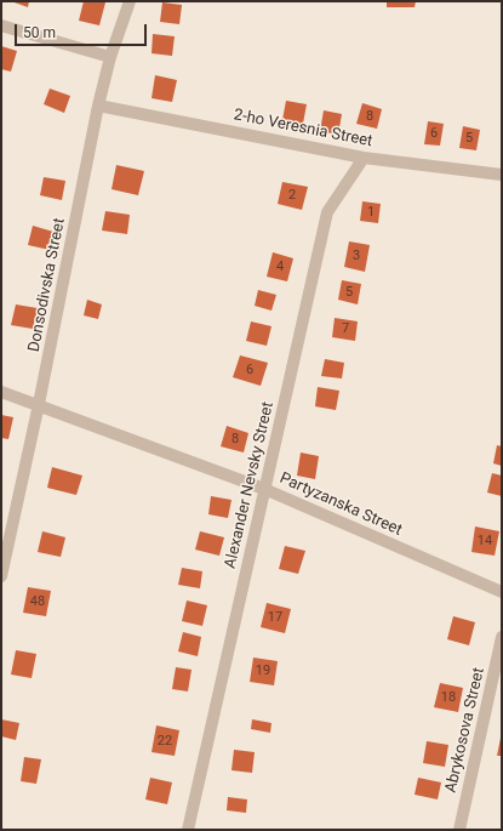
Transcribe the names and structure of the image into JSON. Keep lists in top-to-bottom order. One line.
{"streets":{"street":["2-ho Veresnia Street","Donsodivska Street","Alexander Nevsky Street","Partyzanska Street","Abrykosova Street"]},"crossings":[["2-ho Veresnia Street","Donsodivska Street"],["2-ho Veresnia Street","Alexander Nevsky Street"],["Donsodivska Street","Partyzanska Street"],["Alexander Nevsky Street","Partyzanska Street"]],"house_numbers":["8","6","5","2","1","3","4","5","7","6","8","14","48","17","19","18","22"],"scale_bar":"50 m"}
